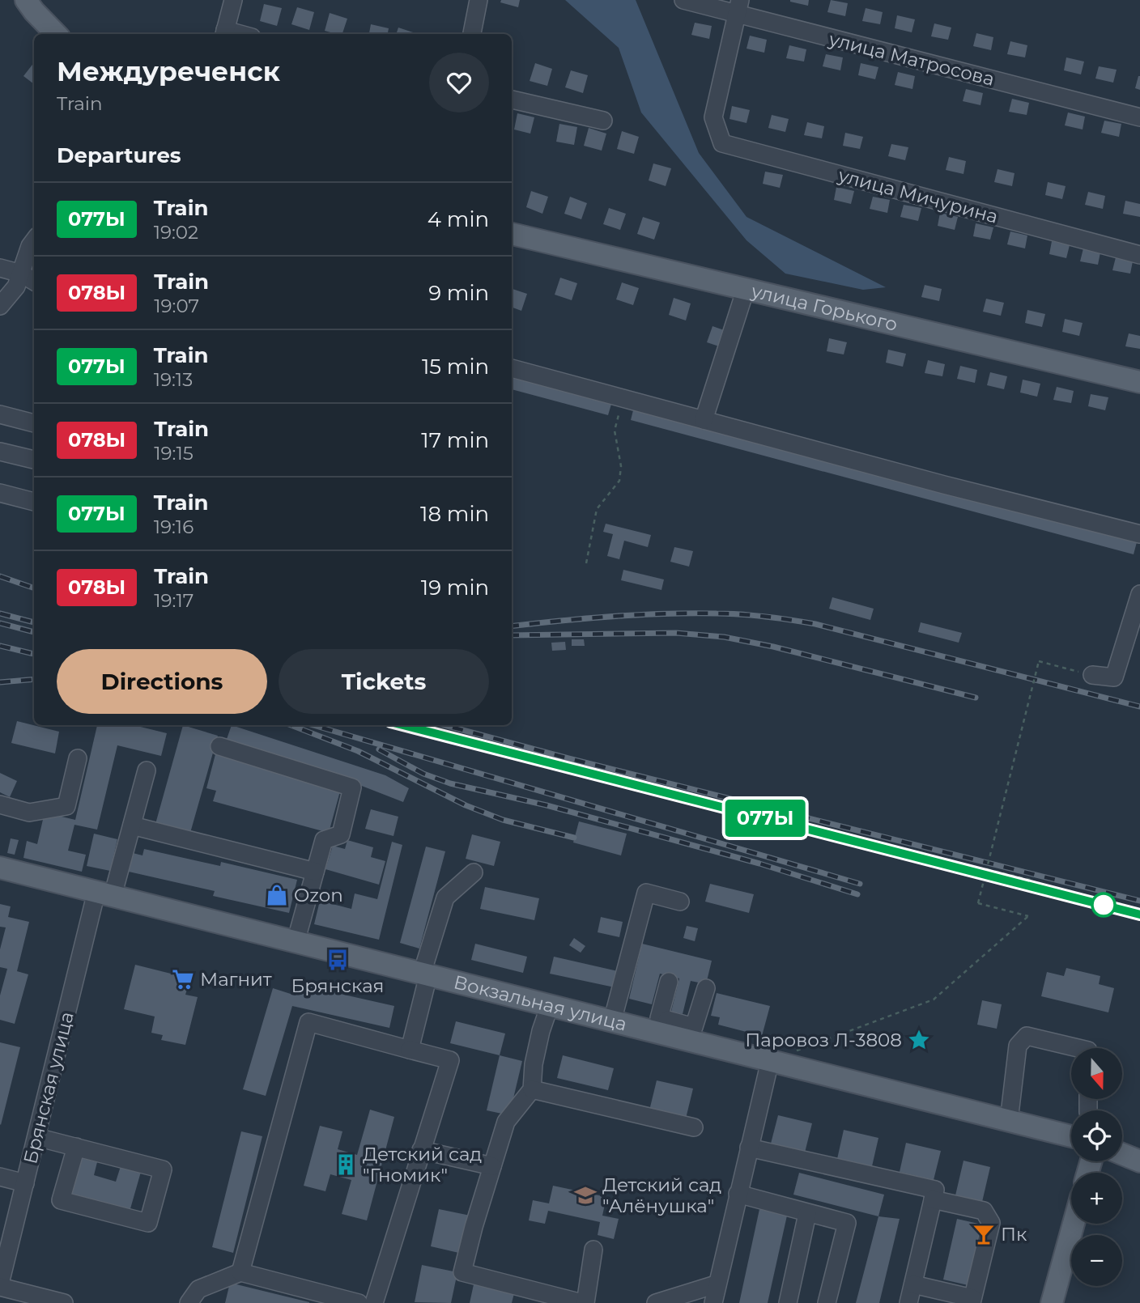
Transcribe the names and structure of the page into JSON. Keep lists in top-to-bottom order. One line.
{"streets":{"main road":["улица Горького","Вокзальная улица"],"street":["улица Матросова","улица Мичурина","Брянская улица"]},"crossings":[["улица Матросова","улица Мичурина"],["Вокзальная улица","Брянская улица"]],"places":{"shop":["Ozon"],"bus stop":["Брянская"],"supermarket":["Магнит"],"place":["Паровоз Л-3808"],"building":["Детский сад \"Гномик\""],"school or university":["Детский сад \"Алёнушка\""],"bar":["Пк"]},"north":"bottom","page":{"on_map":"077Ы","heading":[["Междуреченск","Train"],"Departures"],"list":[{"mark":"077Ы","name":"Train","note":"19:02","value":"4 min"},{"mark":"078Ы","name":"Train","note":"19:07","value":"9 min"},{"mark":"077Ы","name":"Train","note":"19:13","value":"15 min"},{"mark":"078Ы","name":"Train","note":"19:15","value":"17 min"},{"mark":"077Ы","name":"Train","note":"19:16","value":"18 min"},{"mark":"078Ы","name":"Train","note":"19:17","value":"19 min"}],"buttons":["Directions","Tickets"],"map_buttons":["+","−"]}}
